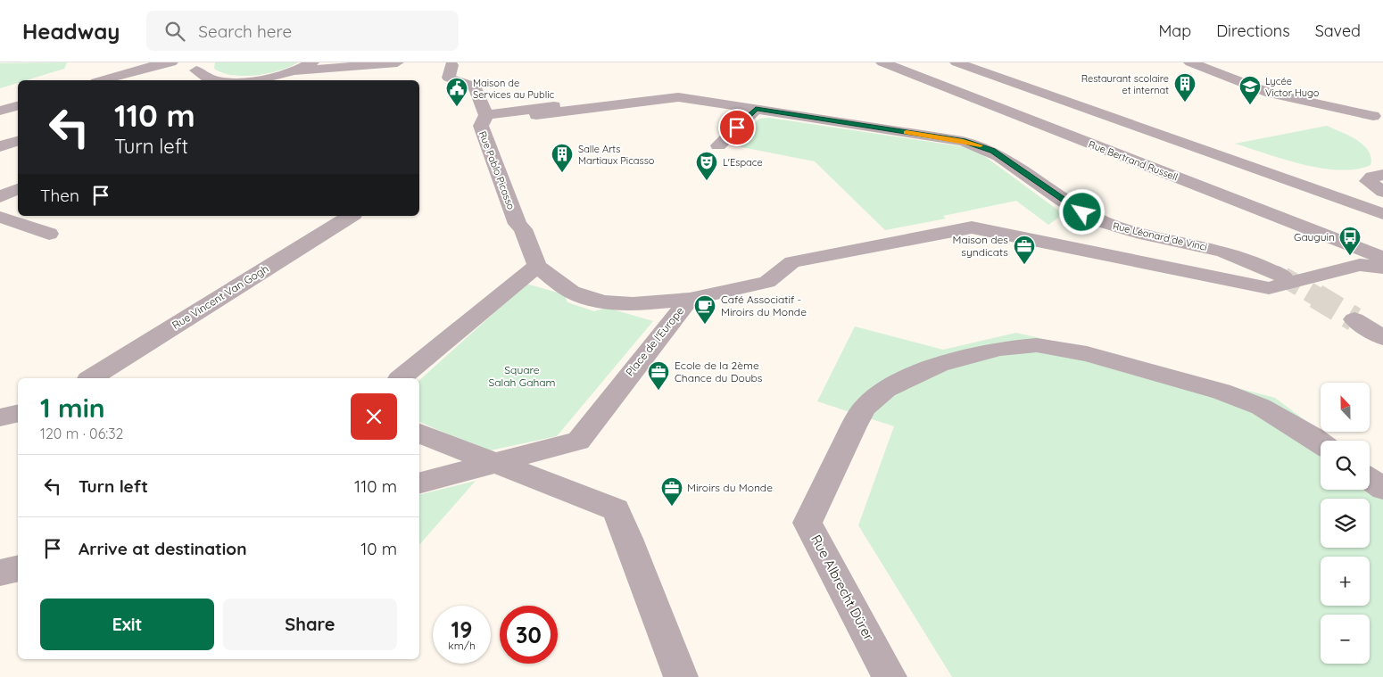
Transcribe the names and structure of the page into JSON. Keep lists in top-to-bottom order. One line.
{"streets":{"street":["Rue Bertrand Russell","Rue Pablo Picasso","Rue Léonard de Vinci","Rue Vincent Van Gogh","Place de l'Europe","Rue Albrecht Dürer"]},"crossings":[["Rue Pablo Picasso","Place de l'Europe"]],"parks":["Square Salah Gaham"],"places":{"building":["Restaurant scolaire et internat","Salle Arts Martiaux Picasso"],"school or university":["Lycée Victor Hugo"],"public building":["Maison de Services au Public"],"theatre":["L'Espace"],"bus stop":["Gauguin"],"office":["Maison des syndicats","Ecole de la 2ème Chance du Doubs","Miroirs du Monde"],"cafe":["Café Associatif - Miroirs du Monde"]},"north":"top","page":{"header":"Headway","search":"Search here","nav":["Map","Directions","Saved"],"turn":["110 m","Turn left"],"then":"Then","heading":["1 min","120 m · 06:32"],"map_buttons":["+","−"],"list":[{"name":"Turn left","value":"110 m"},{"name":"Arrive at destination","value":"10 m"}],"buttons":["Exit","Share"],"speed":"19 km/h","limit":"30"}}
